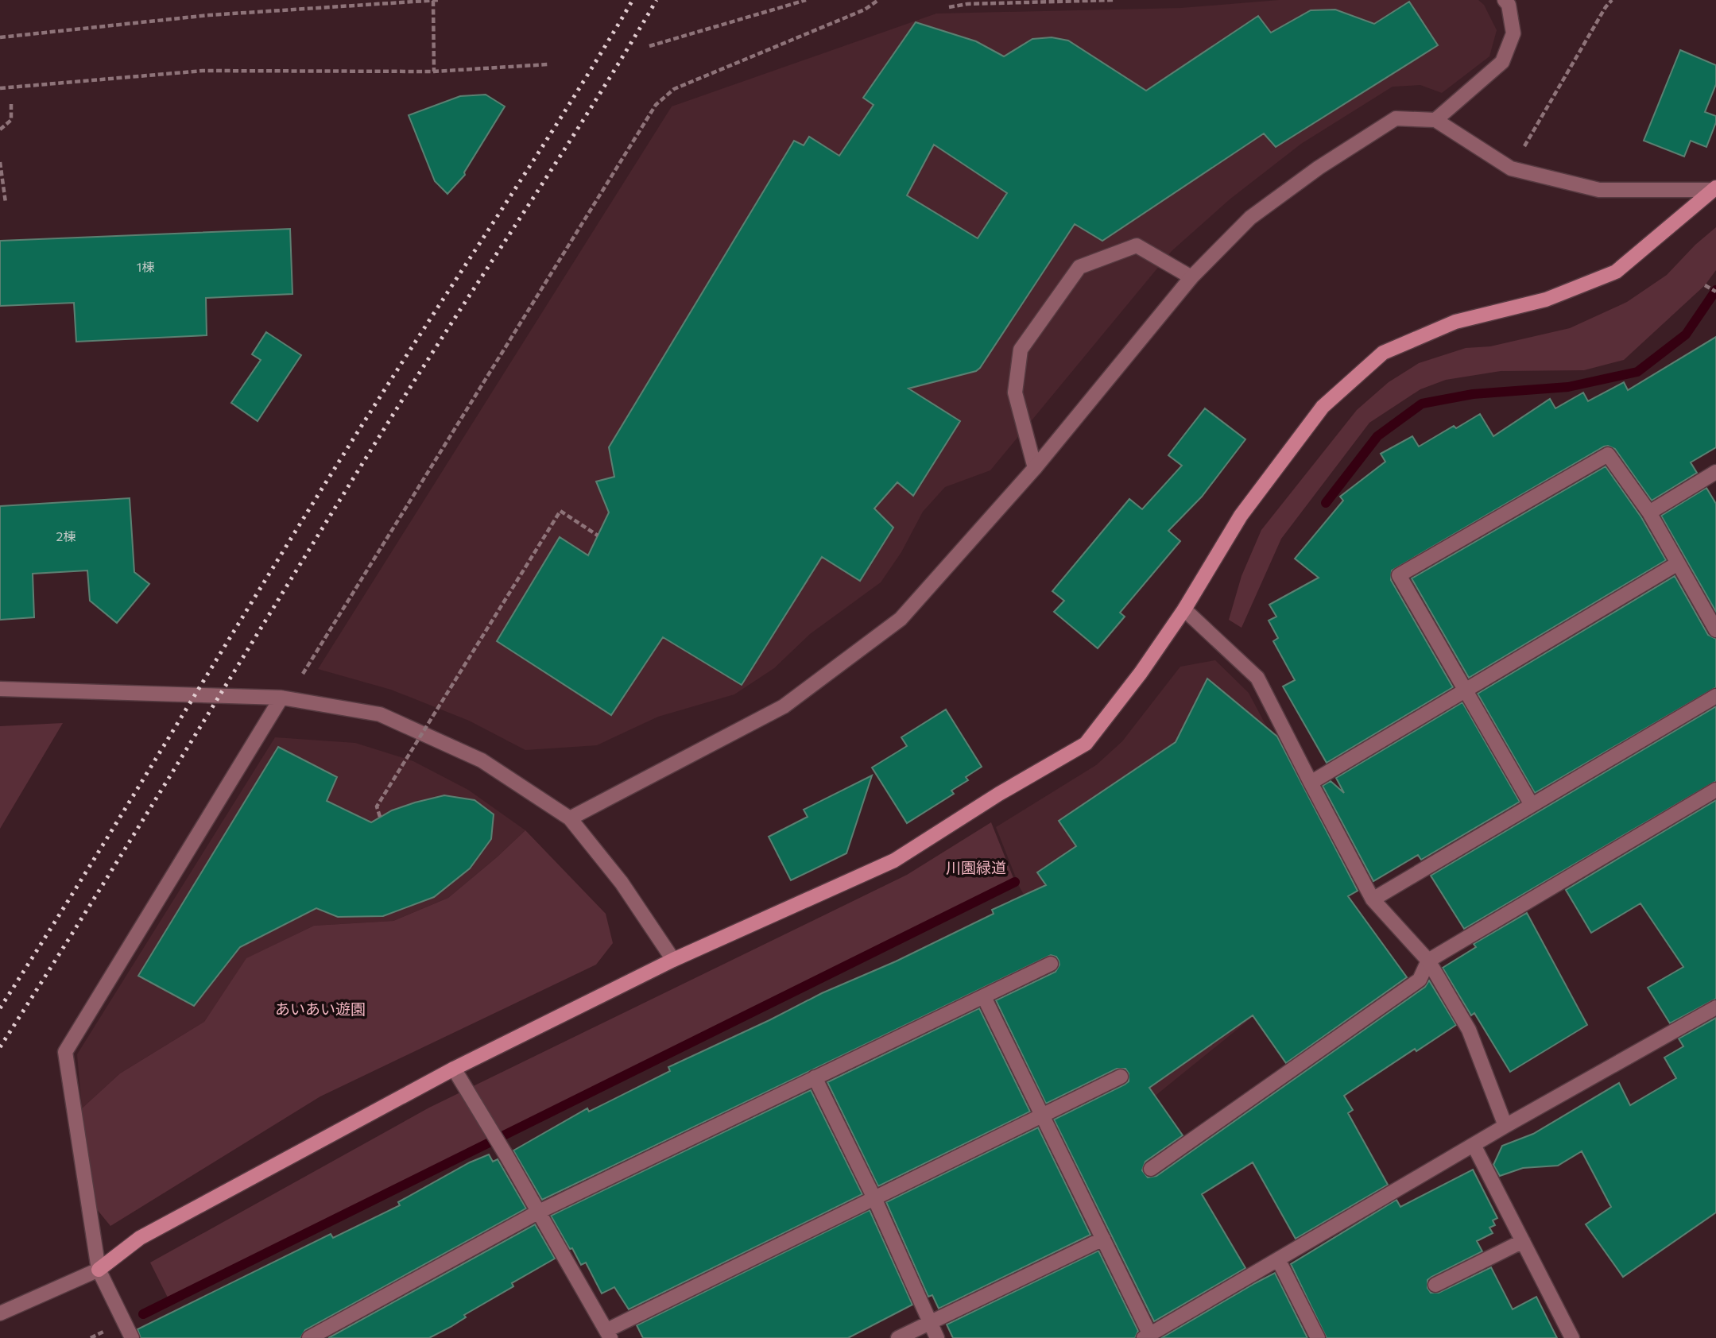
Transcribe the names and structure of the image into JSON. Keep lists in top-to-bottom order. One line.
{"parks":["川園緑道","あいあい遊園"],"house_numbers":["1棟","2棟"]}
